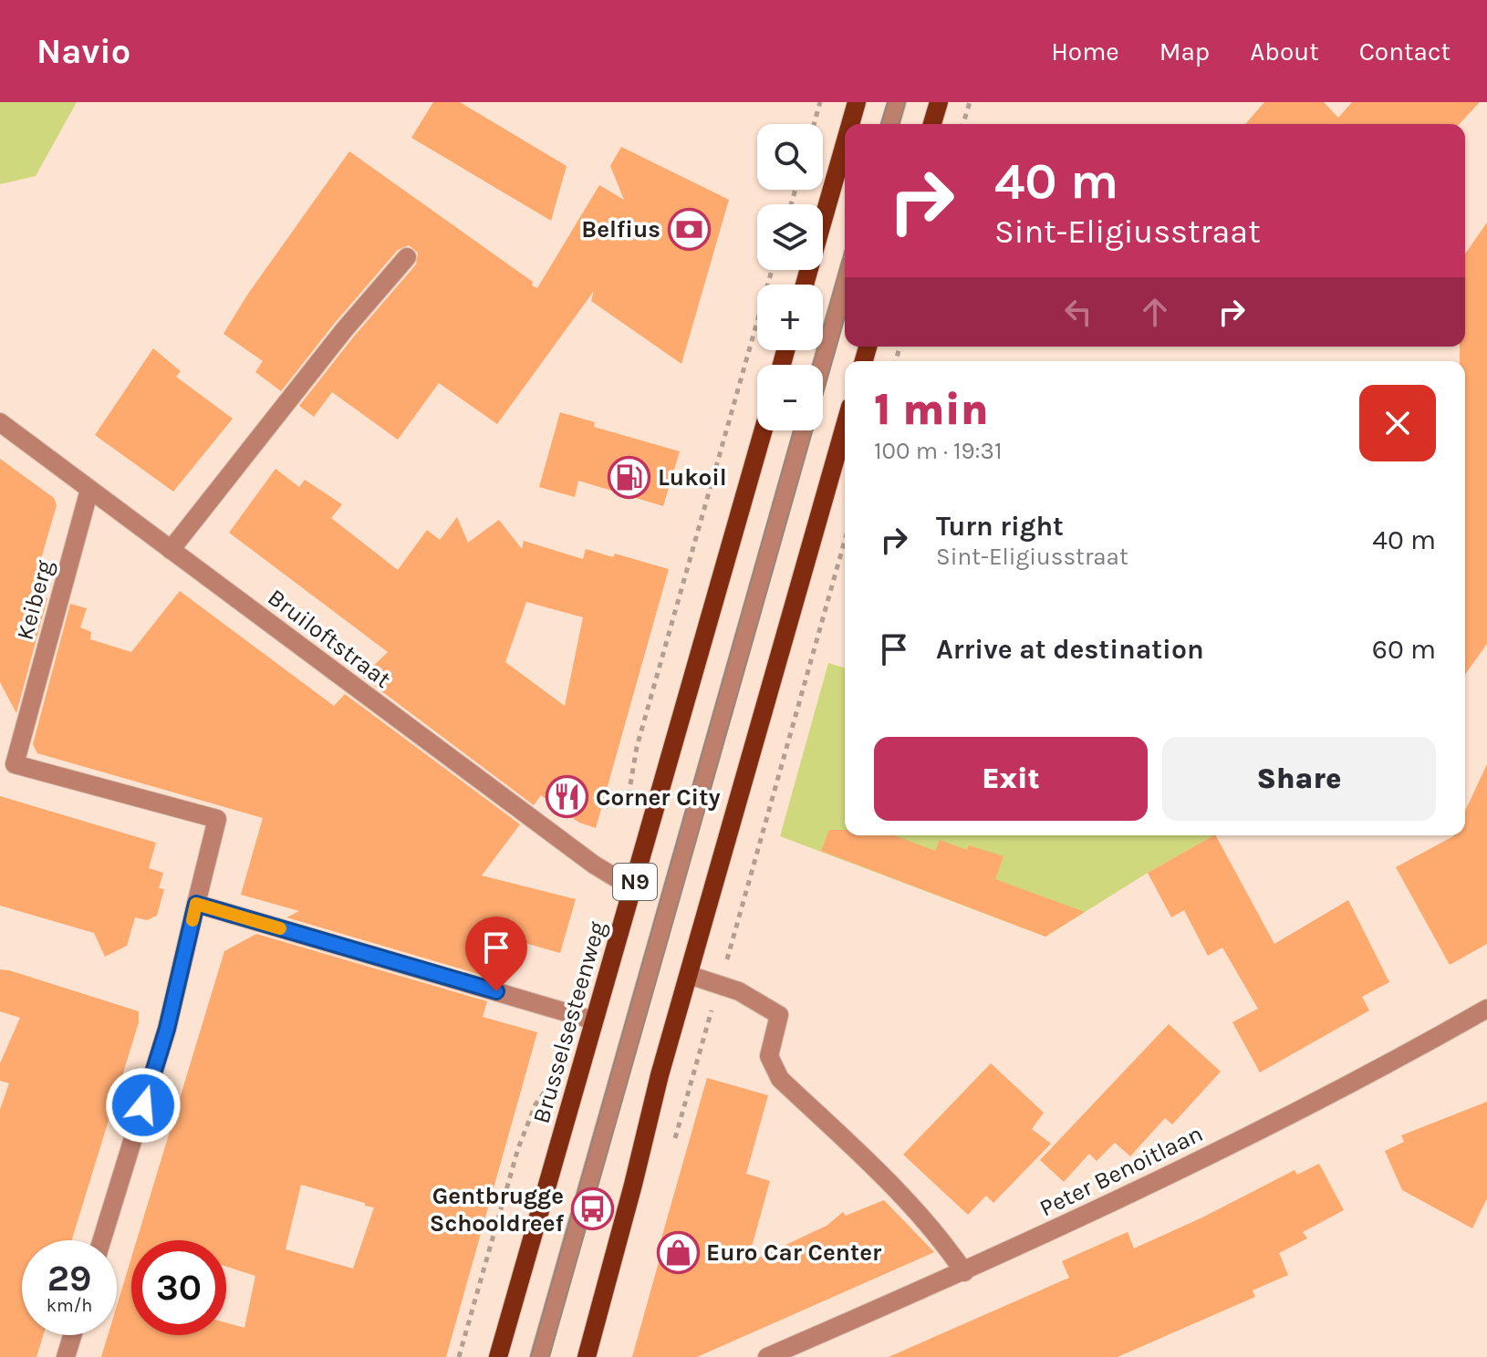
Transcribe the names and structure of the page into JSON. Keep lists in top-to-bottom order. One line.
{"streets":{"main road":["N9","Brusselsesteenweg"],"street":["Keiberg","Bruiloftstraat","Peter Benoitlaan"]},"crossings":[["Keiberg","Bruiloftstraat"],["Bruiloftstraat","Brusselsesteenweg"]],"places":{"bank":["Belfius"],"fuel station":["Lukoil"],"restaurant":["Corner City"],"bus stop":["Gentbrugge Schooldreef"],"shop":["Euro Car Center"]},"page":{"header":"Navio","nav":["Home","Map","About","Contact"],"map_buttons":["+","−"],"turn":["40 m","Sint-Eligiusstraat"],"heading":["1 min","100 m · 19:31"],"list":[{"name":"Turn right","note":"Sint-Eligiusstraat","value":"40 m"},{"name":"Arrive at destination","value":"60 m"}],"buttons":["Exit","Share"],"speed":"29 km/h","limit":"30"}}
